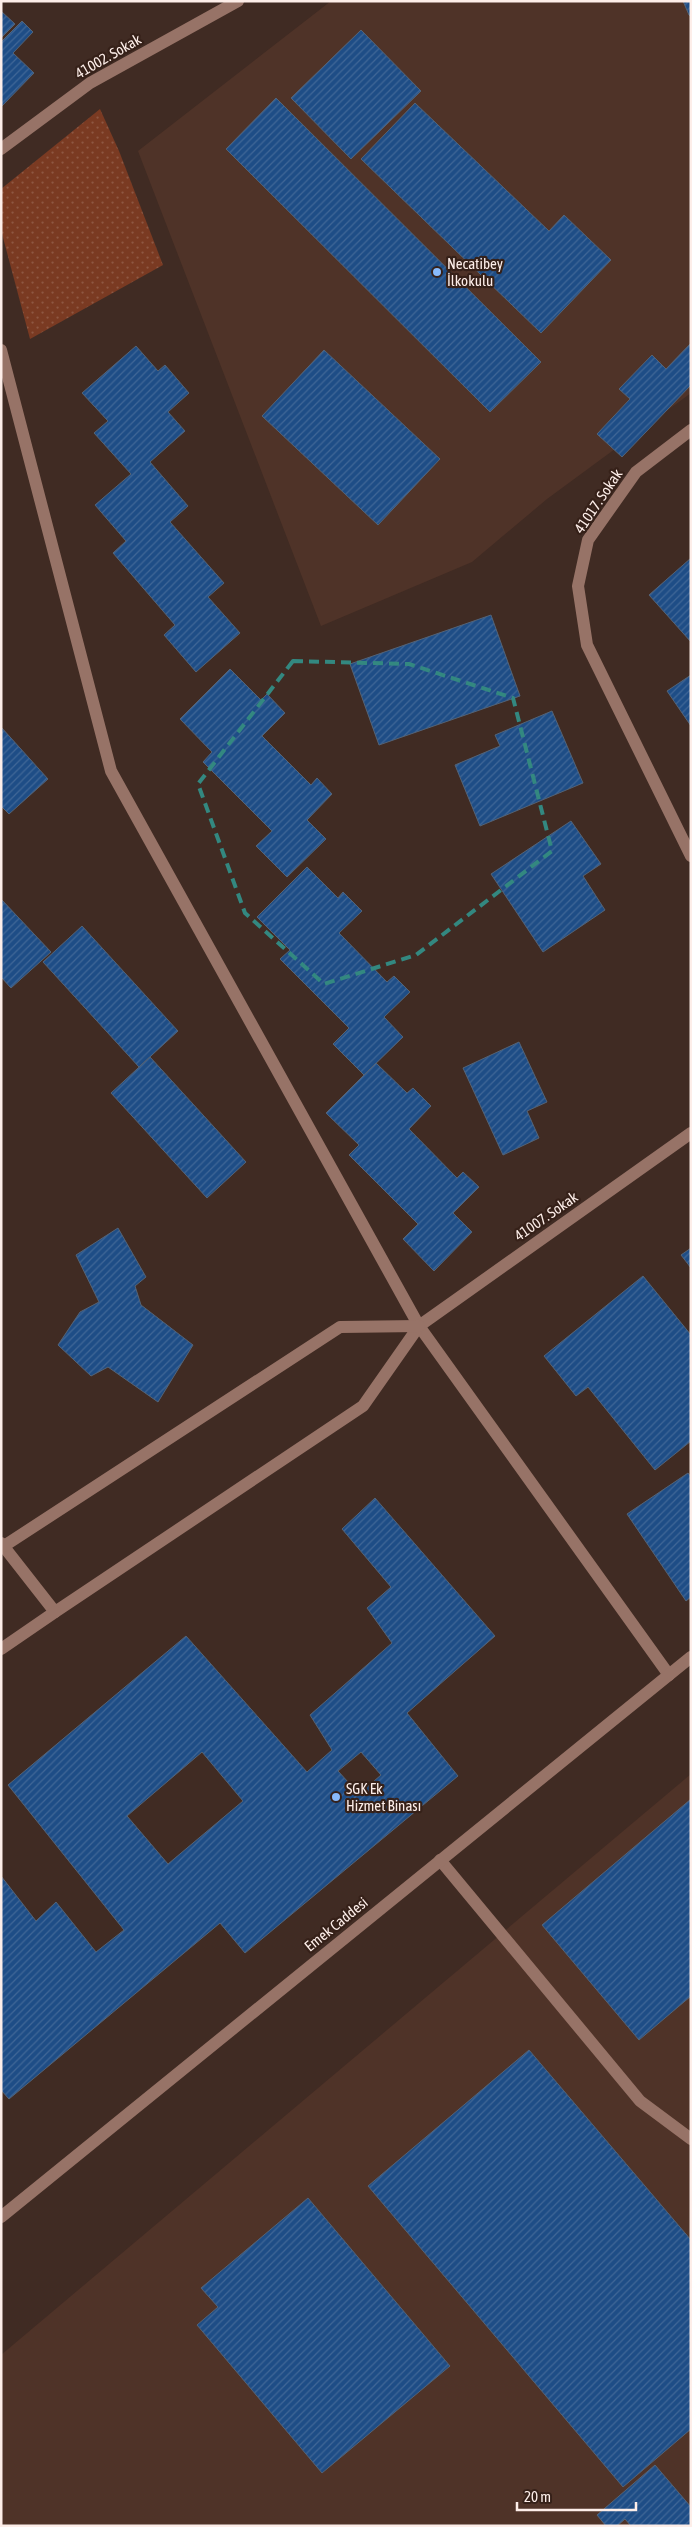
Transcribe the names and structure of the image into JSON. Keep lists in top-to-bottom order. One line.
{"streets":{"street":["41002. Sokak","41017. Sokak","41007. Sokak","Emek Caddesi"]},"places":["Necatibey İlkokulu","SGK Ek Hizmet Binası"],"scale_bar":"20 m"}
